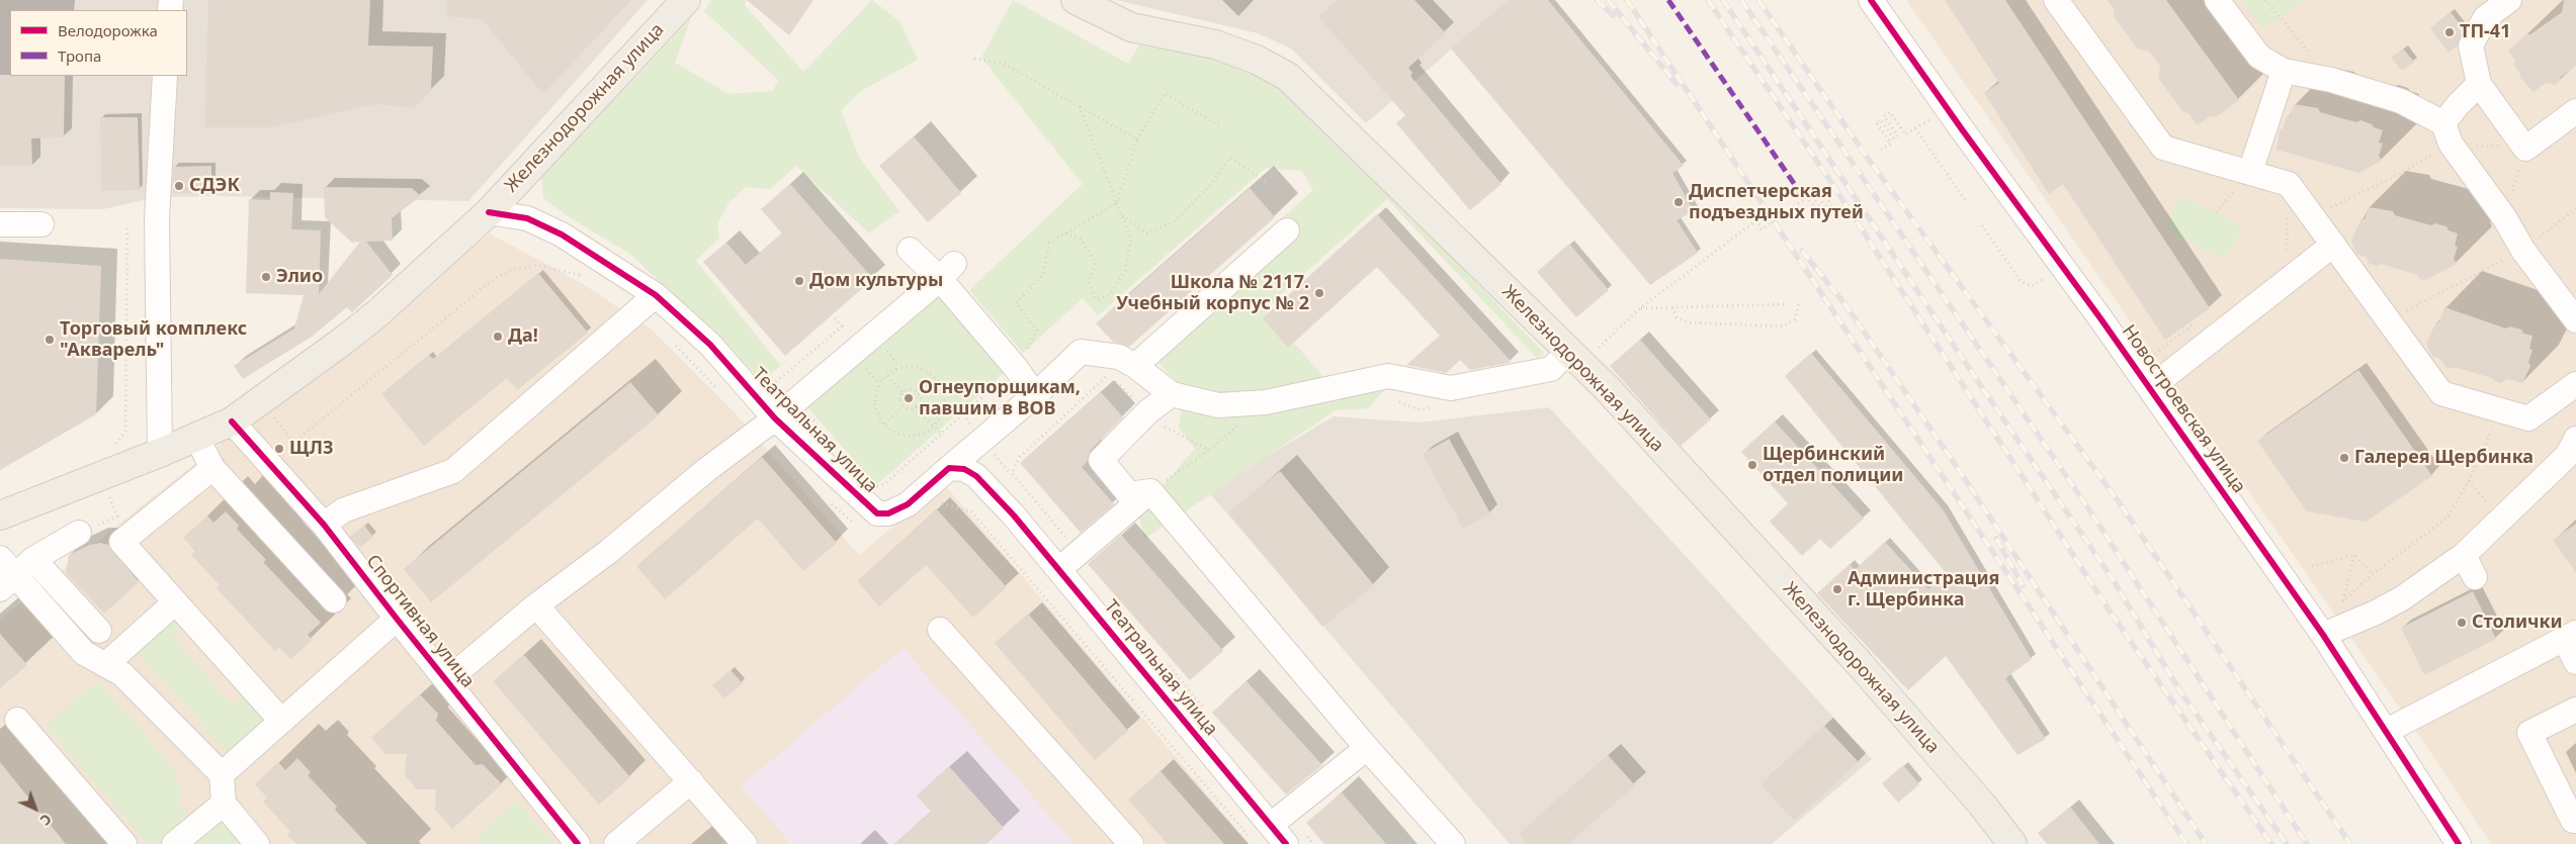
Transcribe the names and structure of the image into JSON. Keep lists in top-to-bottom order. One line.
{"streets":{"main road":["Железнодорожная улица"],"street":["Новостроевская улица","Театральная улица","Спортивная улица"]},"crossings":[["Железнодорожная улица","Театральная улица"],["Железнодорожная улица","Спортивная улица"]],"places":["ТП-41","СДЭК","Диспетчерская подъездных путей","Элио","Дом культуры","Школа № 2117. Учебный корпус № 2","Да!","Торговый комплекс \"Акварель\"","Огнеупорщикам, павшим в ВОВ","ЩЛЗ","Галерея Щербинка","Щербинский отдел полиции","Администрация г. Щербинка","Столички"],"legend":["Велодорожка","Тропа"],"north":"bottom right"}
